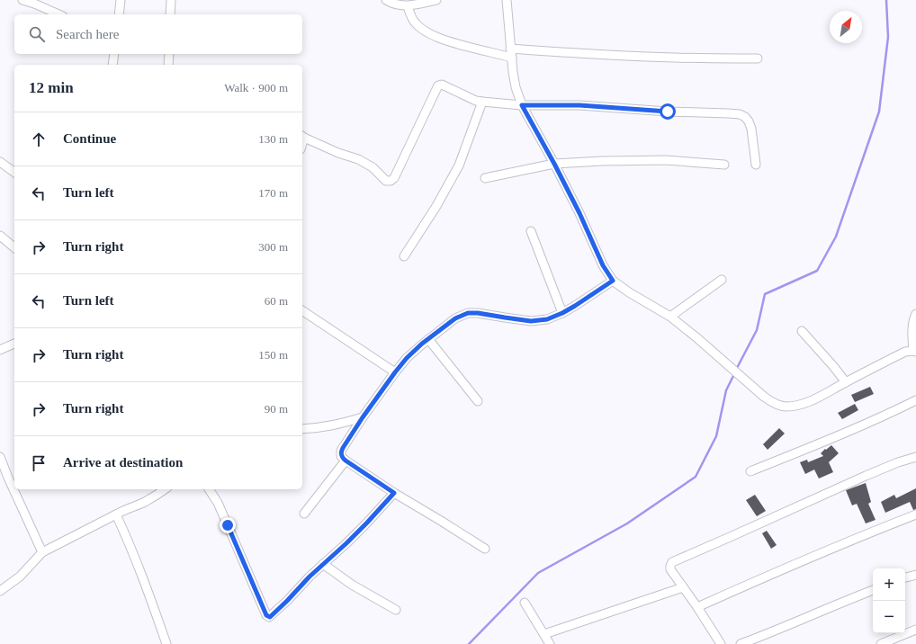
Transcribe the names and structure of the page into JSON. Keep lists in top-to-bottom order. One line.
{"north":"top right","page":{"search":"Search here","heading":["12 min","Walk · 900 m"],"list":[["Continue","130 m"],["Turn left","170 m"],["Turn right","300 m"],["Turn left","60 m"],["Turn right","150 m"],["Turn right","90 m"],"Arrive at destination"],"map_buttons":["+","−"]}}
